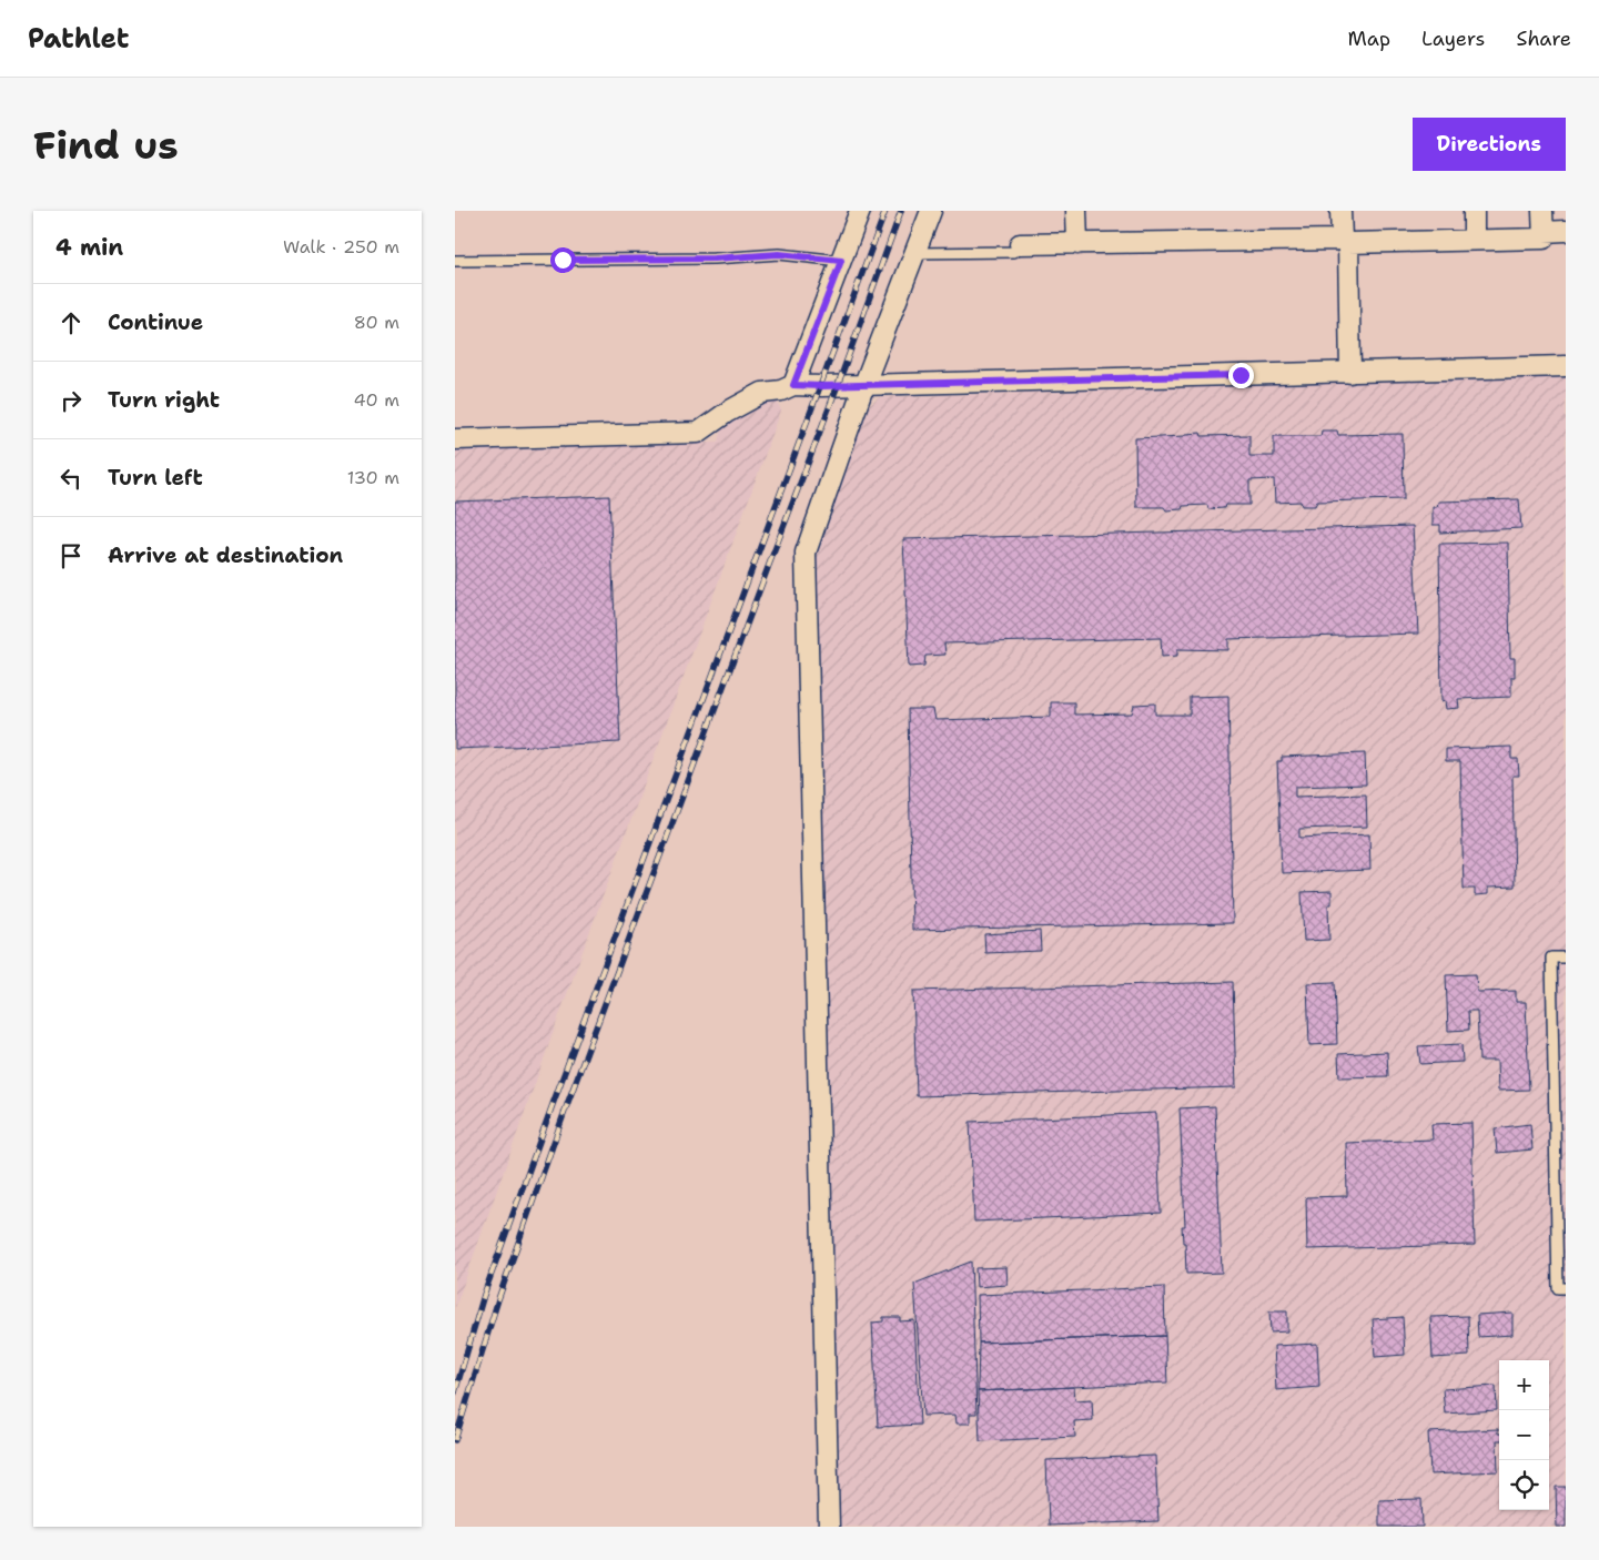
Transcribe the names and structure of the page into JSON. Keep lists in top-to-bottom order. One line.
{"page":{"header":"Pathlet","nav":["Map","Layers","Share"],"buttons":"Directions","title":"Find us","heading":["4 min","Walk · 250 m"],"list":[["Continue","80 m"],["Turn right","40 m"],["Turn left","130 m"],"Arrive at destination"],"map_buttons":["+","−"]}}
